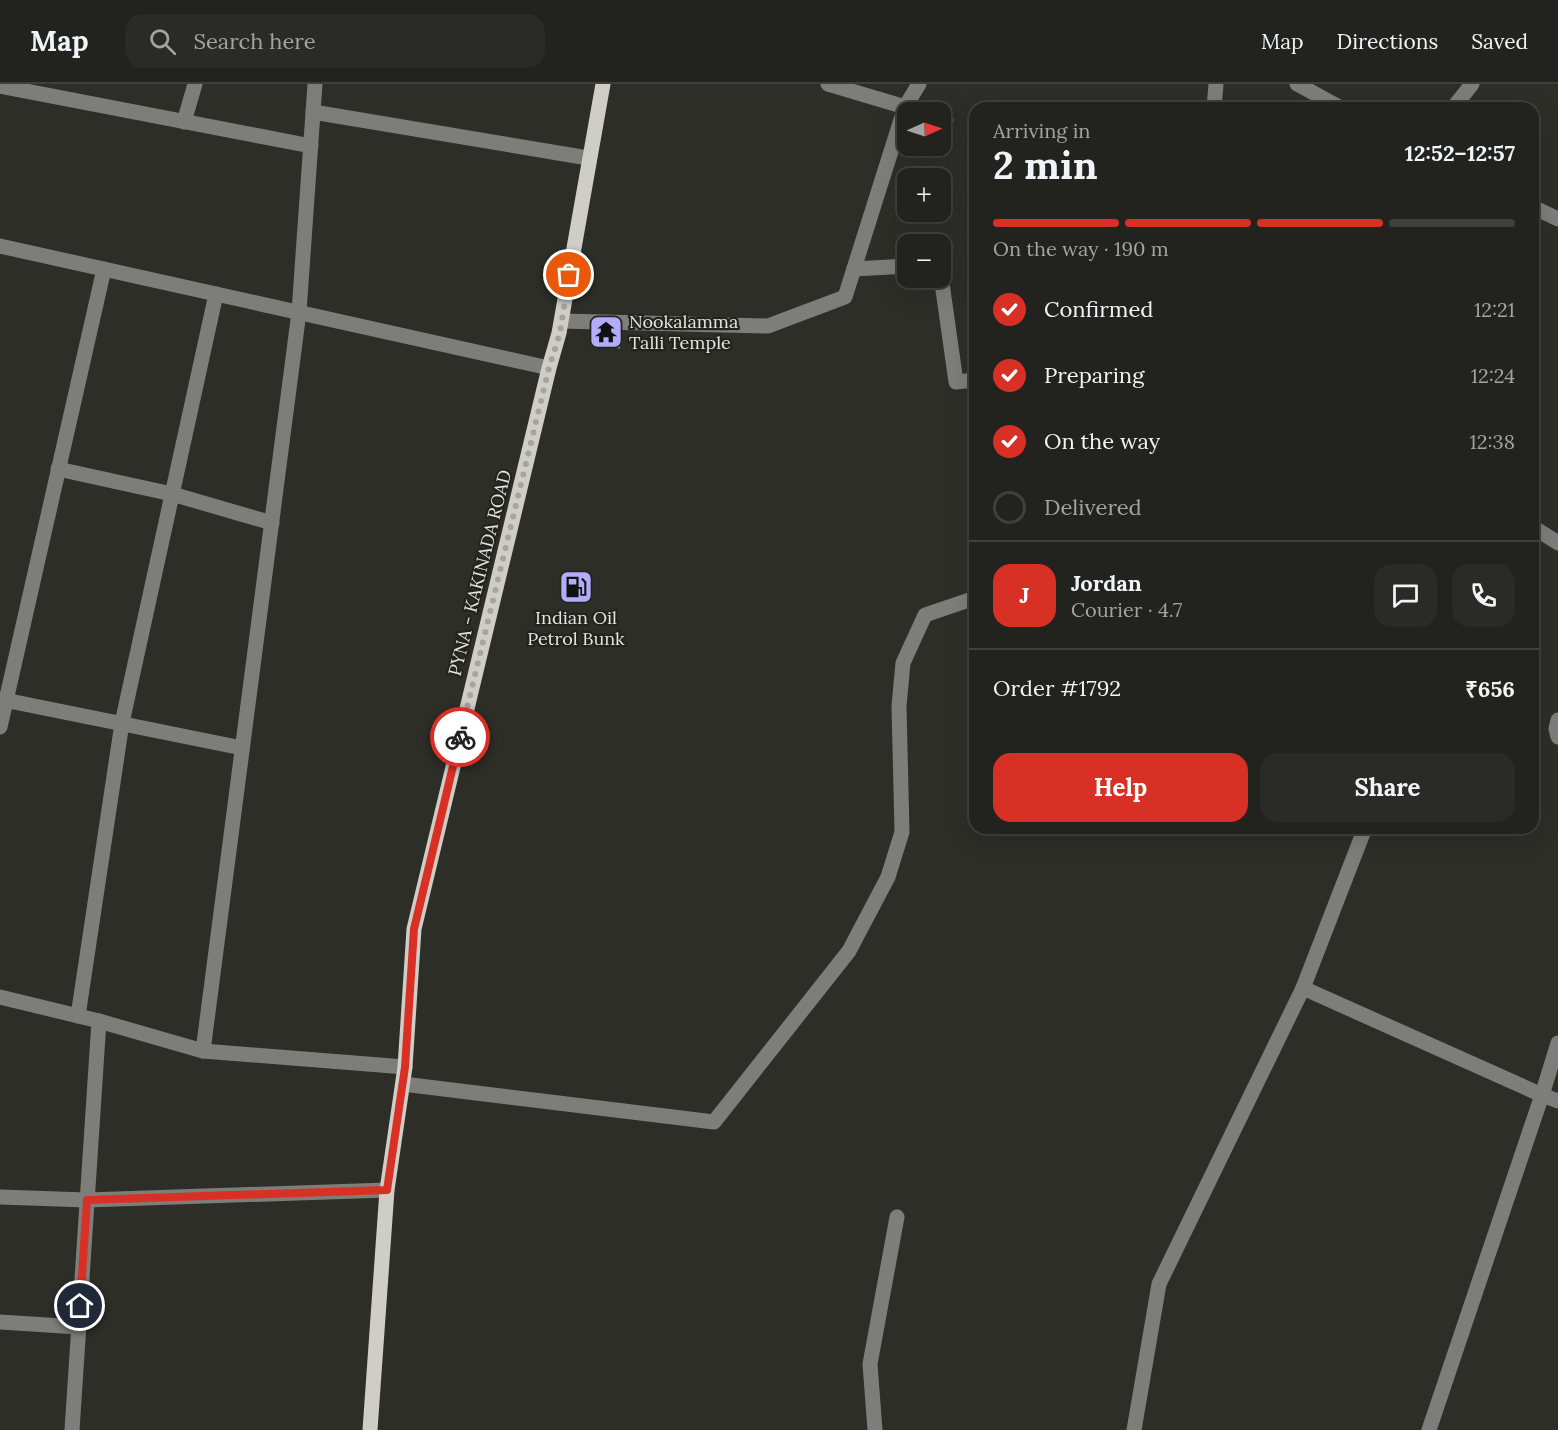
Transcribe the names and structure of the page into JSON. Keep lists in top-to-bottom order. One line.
{"streets":{"main road":["PYNA - KAKINADA ROAD"]},"places":{"temple":["Nookalamma Talli Temple"],"fuel station":["Indian Oil Petrol Bunk"]},"north":"right","page":{"header":"Map","search":"Search here","nav":["Map","Directions","Saved"],"map_buttons":["+","−"],"heading":["2 min","Arriving in","12:52–12:57"],"panel":["Jordan","Courier · 4.7","Order #1792","₹656"],"bar":"On the way · 190 m","list":[["Confirmed","12:21"],["Preparing","12:24"],["On the way","12:38"],"Delivered"],"round":"J","buttons":["Help","Share"]}}
